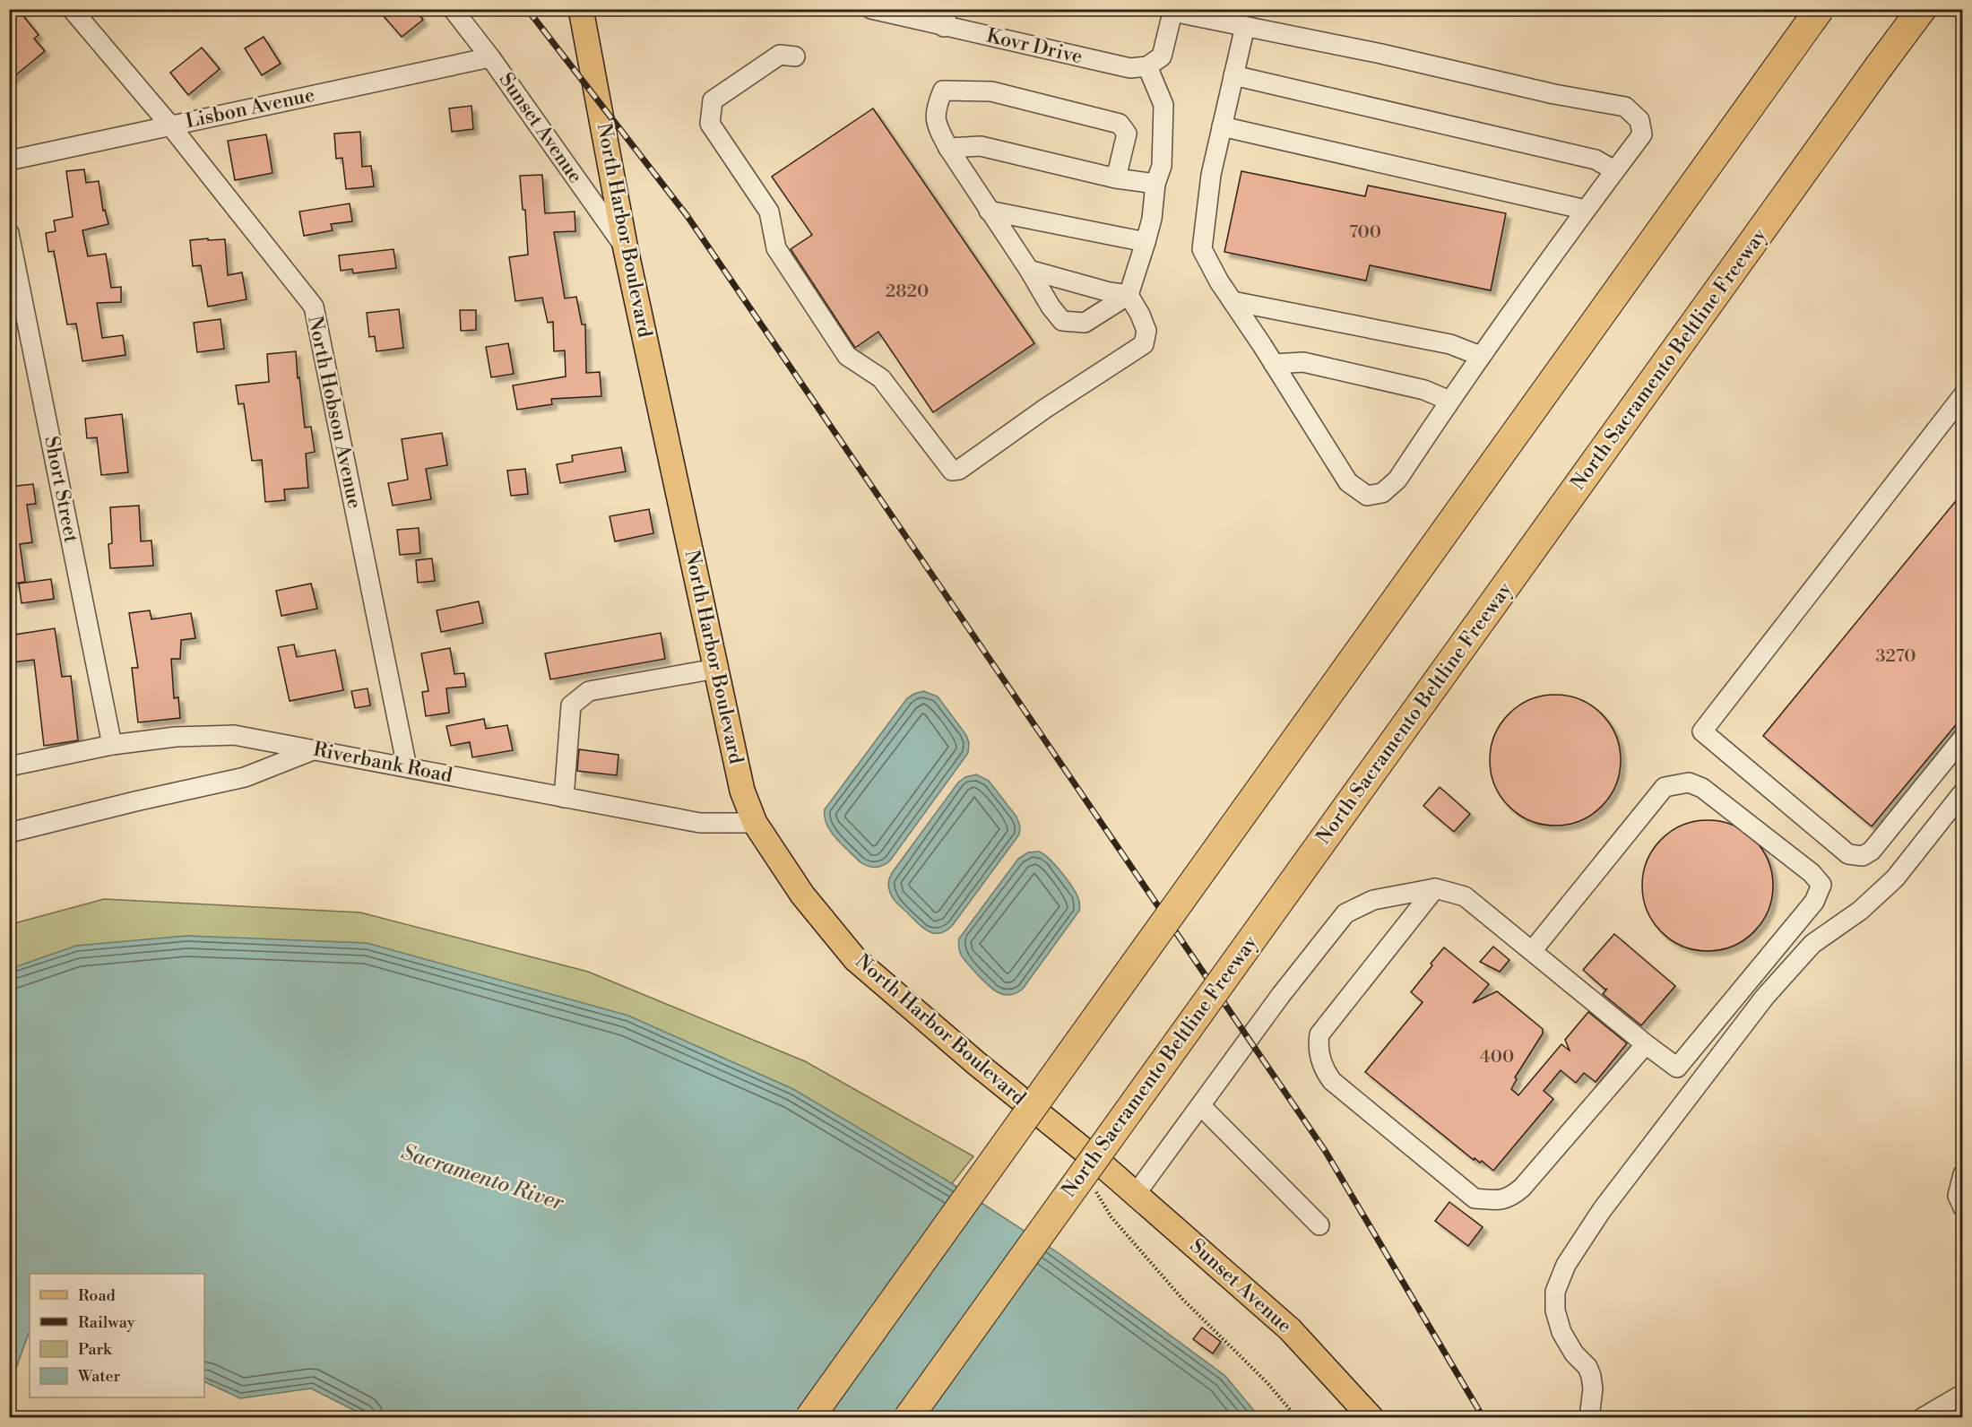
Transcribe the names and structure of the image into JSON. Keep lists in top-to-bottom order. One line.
{"streets":{"highway":["North Sacramento Beltline Freeway"],"main road":["Sunset Avenue","North Harbor Boulevard"],"street":["Kovr Drive","Lisbon Avenue","North Hobson Avenue","Short Street","Riverbank Road"]},"crossings":[["Lisbon Avenue","Sunset Avenue"],["Lisbon Avenue","North Hobson Avenue"],["Sunset Avenue","North Harbor Boulevard"],["North Harbor Boulevard","Riverbank Road"],["North Hobson Avenue","Riverbank Road"],["Short Street","Riverbank Road"]],"water":["Sacramento River"],"house_numbers":["700","2820","3270","400"],"legend":["Road","Railway","Park","Water"]}
